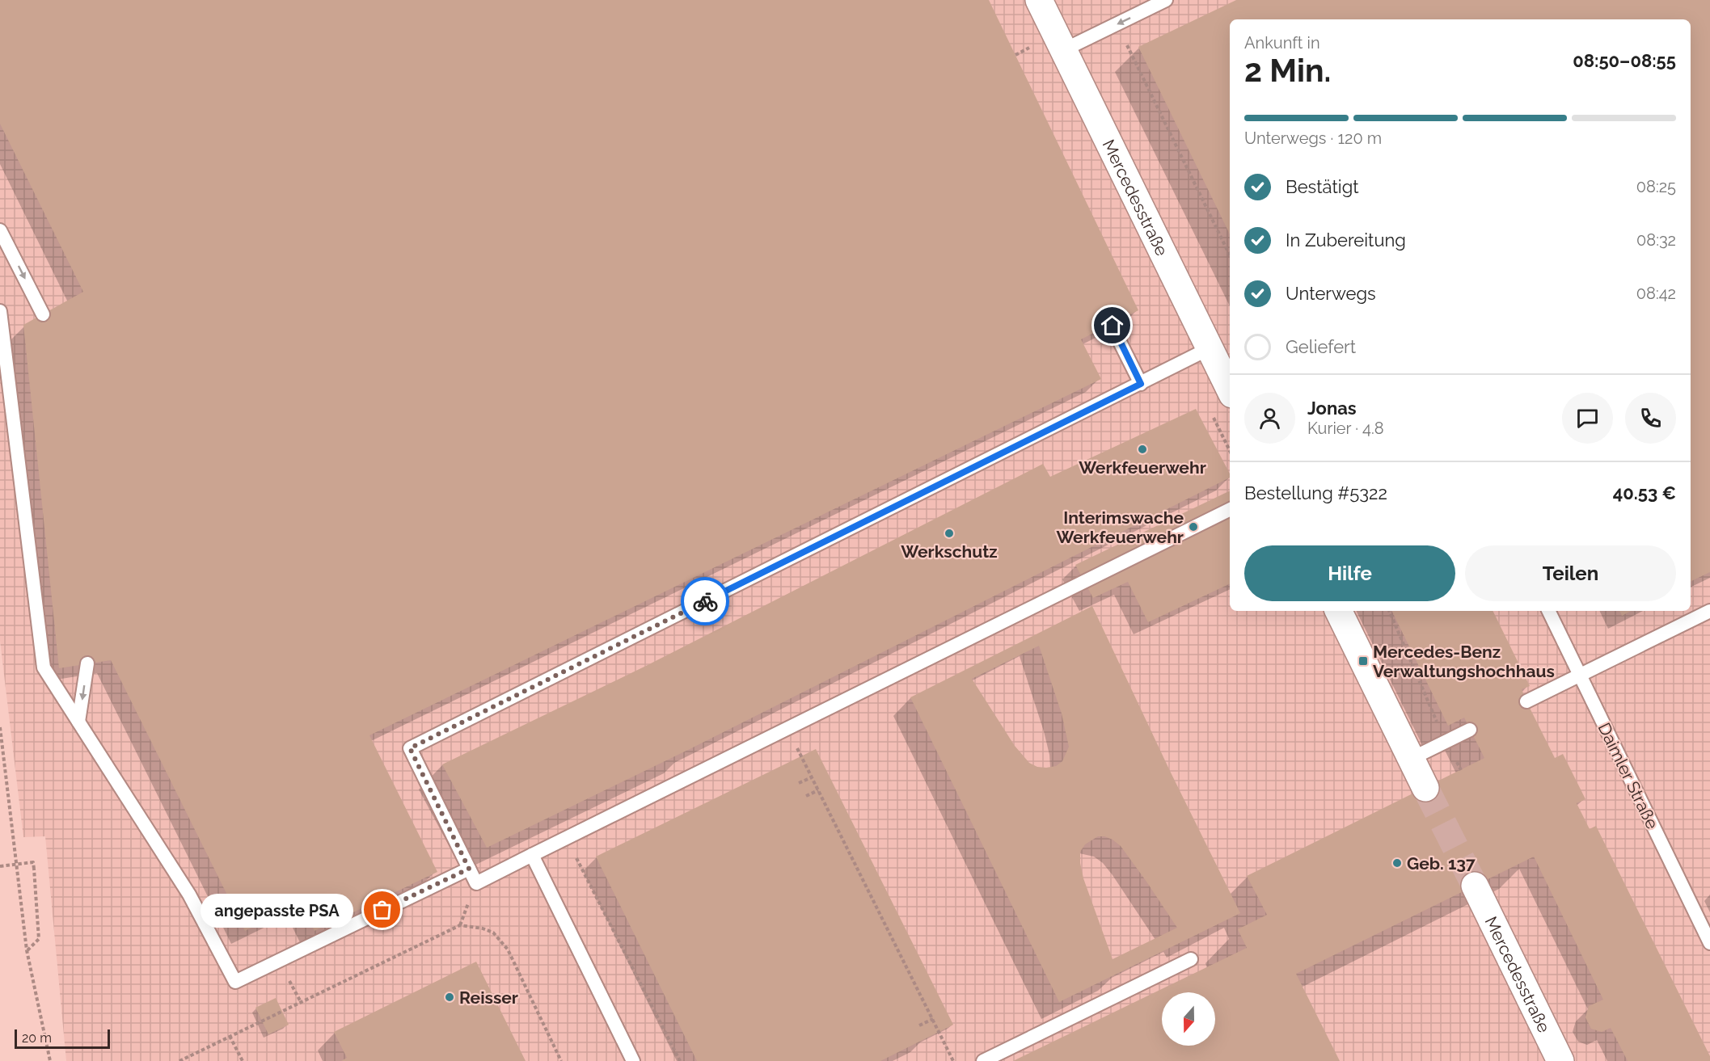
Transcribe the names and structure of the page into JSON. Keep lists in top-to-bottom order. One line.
{"streets":{"street":["Mercedesstraße"],"lane":["Daimler Straße"]},"places":{"other":["Werkfeuerwehr","Interimswache Werkfeuerwehr","Werkschutz","Geb. 137","angepasste PSA","Reisser"],"transit":["Mercedes-Benz Verwaltungshochhaus"]},"scale_bar":"20 m","north":"bottom","page":{"heading":["2 Min.","Ankunft in","08:50–08:55"],"panel":["Jonas","Kurier · 4.8","Bestellung #5322","40.53 €"],"bar":"Unterwegs · 120 m","list":[["Bestätigt","08:25"],["In Zubereitung","08:32"],["Unterwegs","08:42"],"Geliefert"],"buttons":["Hilfe","Teilen"],"bubble":"angepasste PSA","scale":"20 m"}}
